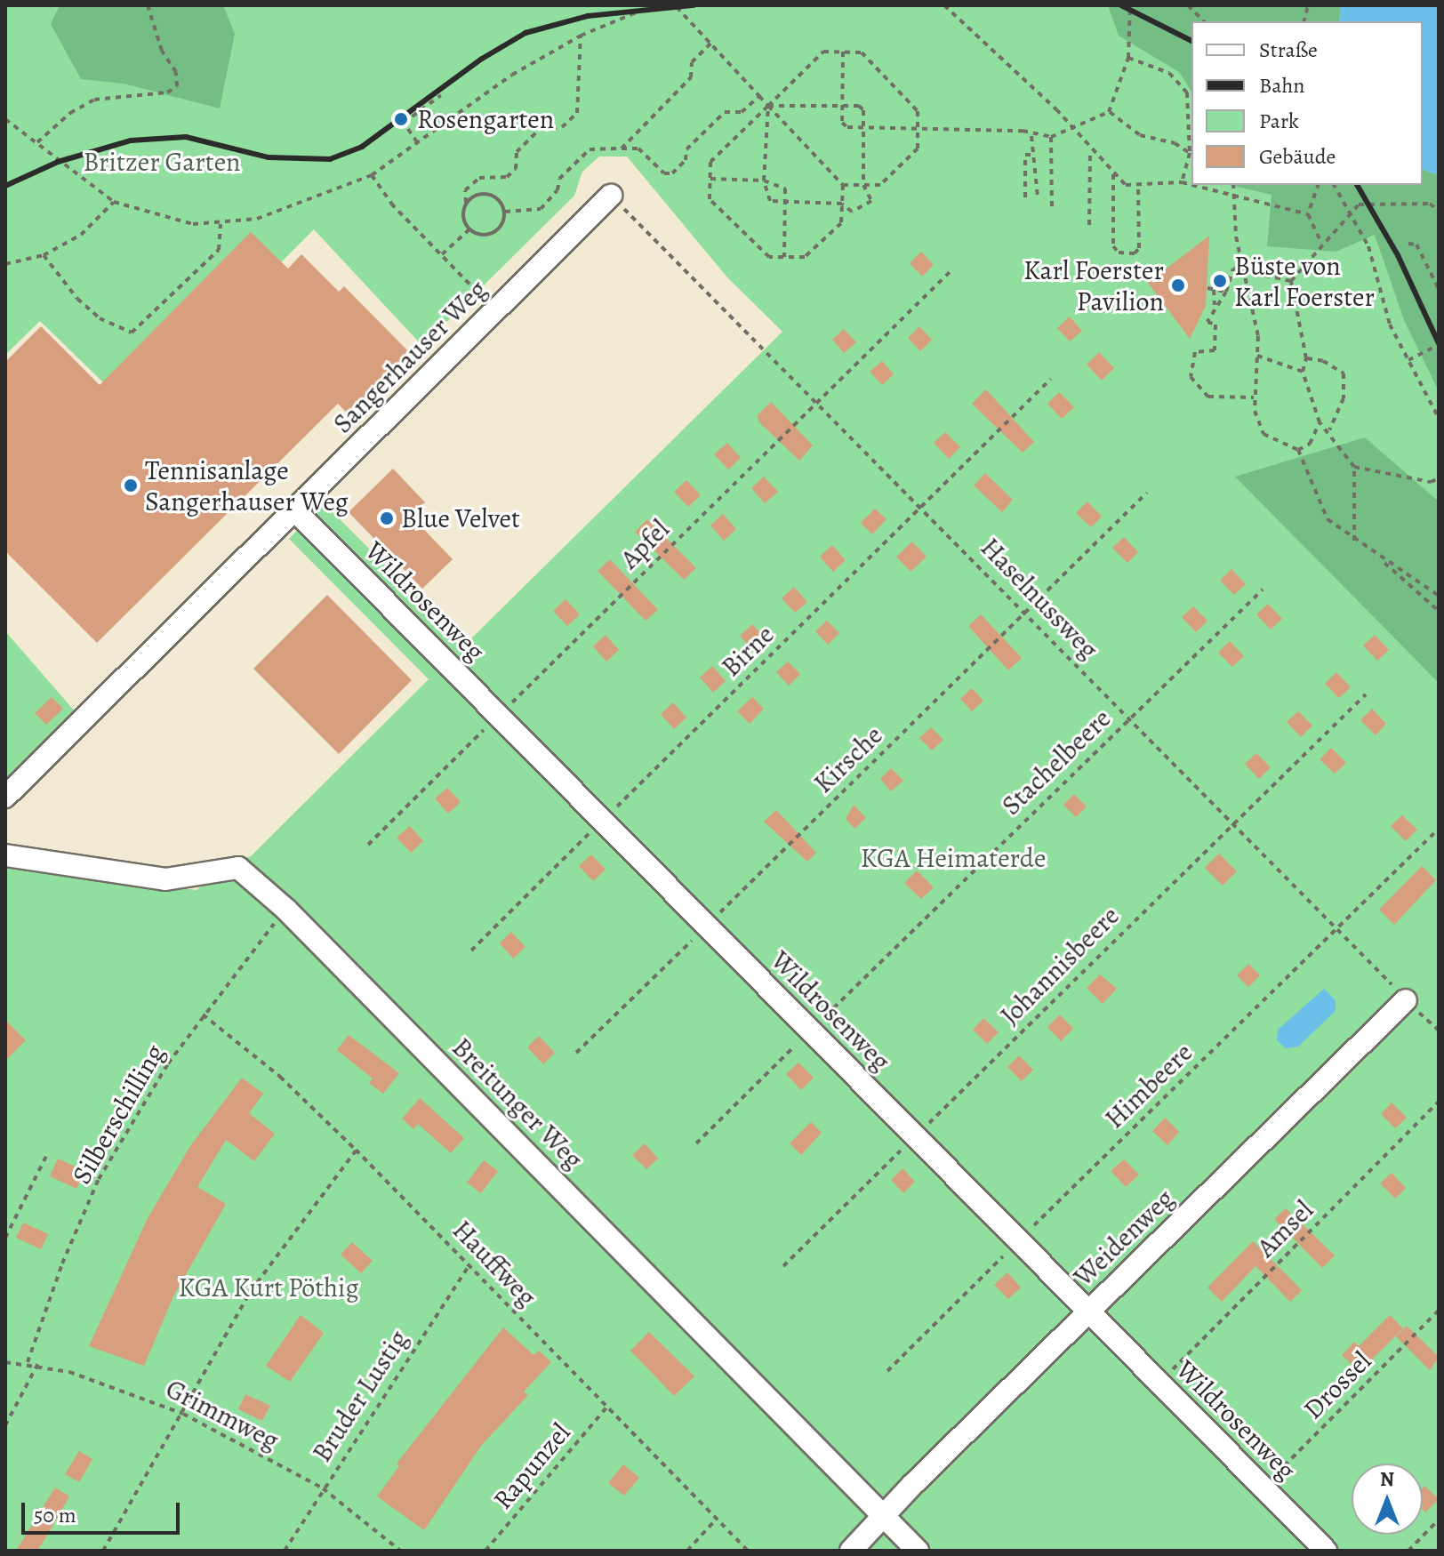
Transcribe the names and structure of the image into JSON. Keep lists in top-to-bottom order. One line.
{"streets":{"street":["Sangerhauser Weg","Wildrosenweg","Breitunger Weg","Weidenweg"],"path":["Apfel","Haselnussweg","Birne","Kirsche","Stachelbeere","Johannisbeere","Himbeere","Silberschilling","Amsel","Hauffweg","Drossel","Bruder Lustig","Grimmweg","Rapunzel"]},"crossings":[["Sangerhauser Weg","Haselnussweg"],["Sangerhauser Weg","Wildrosenweg"],["Apfel","Haselnussweg"],["Apfel","Wildrosenweg"],["Haselnussweg","Birne"],["Haselnussweg","Kirsche"],["Haselnussweg","Stachelbeere"],["Haselnussweg","Johannisbeere"],["Haselnussweg","Himbeere"],["Haselnussweg","Weidenweg"],["Wildrosenweg","Birne"],["Wildrosenweg","Kirsche"],["Wildrosenweg","Stachelbeere"],["Wildrosenweg","Johannisbeere"],["Wildrosenweg","Himbeere"],["Wildrosenweg","Amsel"],["Wildrosenweg","Weidenweg"],["Wildrosenweg","Drossel"],["Breitunger Weg","Silberschilling"],["Breitunger Weg","Weidenweg"],["Silberschilling","Hauffweg"],["Silberschilling","Grimmweg"],["Hauffweg","Bruder Lustig"],["Hauffweg","Rapunzel"],["Bruder Lustig","Grimmweg"]],"parks":["Britzer Garten","KGA Heimaterde","KGA Kurt Pöthig"],"places":["Rosengarten","Büste von Karl Foerster","Karl Foerster Pavilion","Tennisanlage Sangerhauser Weg","Blue Velvet"],"legend":["Straße","Bahn","Park","Gebäude"],"scale_bar":"50 m","north":"top"}
